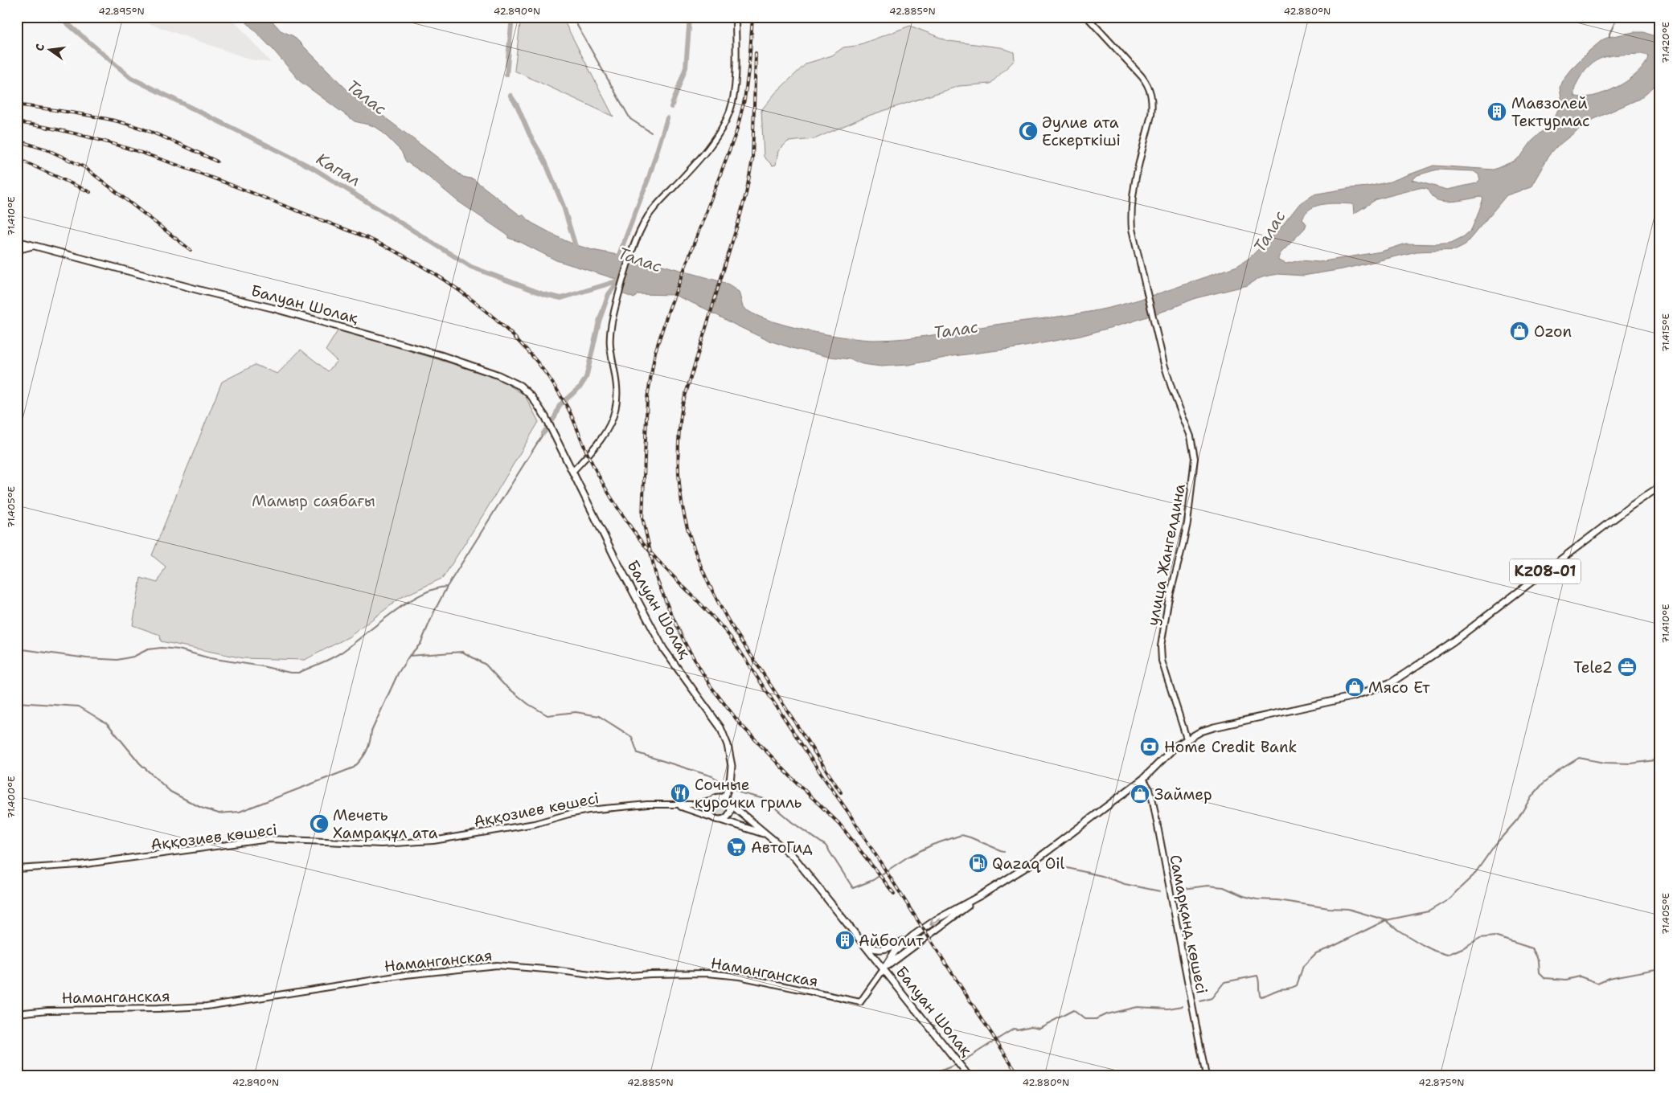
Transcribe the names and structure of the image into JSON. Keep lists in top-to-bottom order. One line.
{"streets":{"main road":["Балуан Шолақ","KZ08-01"],"street":["улица Жангелдина","Аққозиев көшесі","Самарқанд көшесі","Наманганская"]},"crossings":[["Балуан Шолақ","KZ08-01"],["Балуан Шолақ","Аққозиев көшесі"],["Балуан Шолақ","Наманганская"],["улица Жангелдина","KZ08-01"],["KZ08-01","Самарқанд көшесі"],["KZ08-01","Наманганская"]],"water":["Талас","Капал"],"parks":["Мамыр саябағы"],"places":{"building":["Мавзолей Тектурмас","Айболит"],"mosque":["Әулие ата Ескерткіші","Мечеть Хамрақұл ата"],"shop":["Ozon","Мясо Ет","Займер"],"office":["Tele2"],"bank":["Home Credit Bank"],"restaurant":["Сочные курочки гриль"],"supermarket":["АвтоГид"],"fuel station":["Qazaq Oil"]},"north":"left","coordinates":["42.895°N","42.890°N","42.885°N","42.880°N","71.420°E","71.410°E","71.415°E","71.405°E","71.400°E","42.875°N"]}
